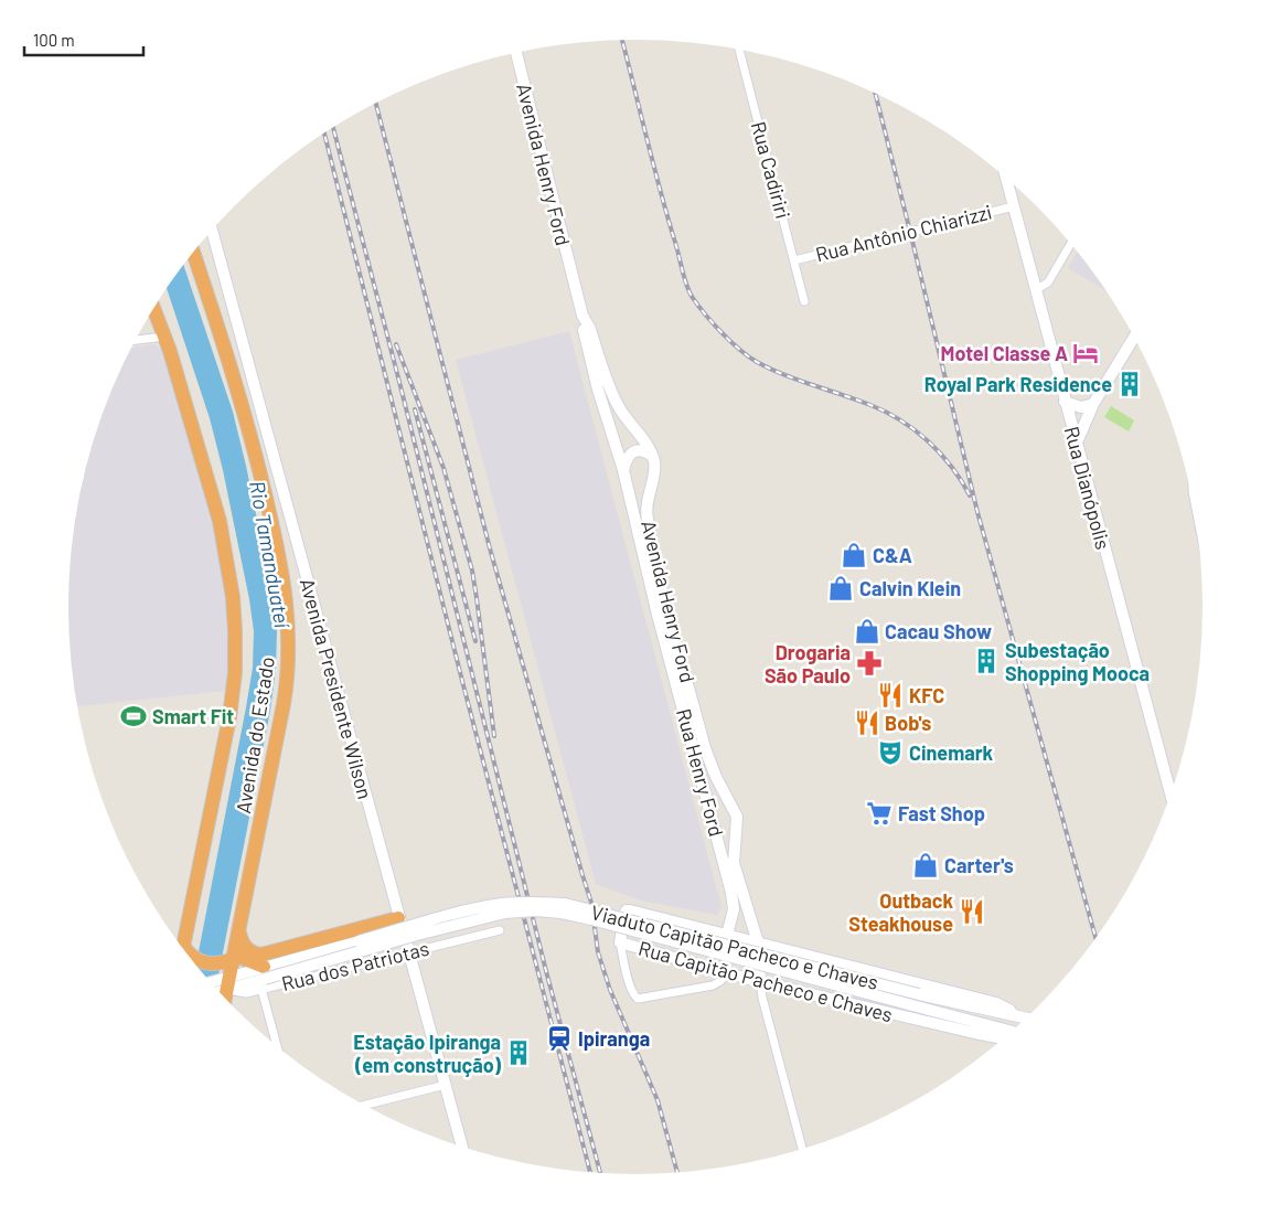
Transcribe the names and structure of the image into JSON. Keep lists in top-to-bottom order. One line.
{"streets":{"highway":["Avenida do Estado"],"street":["Avenida Henry Ford","Rua Cadiriri","Rua Antônio Chiarizzi","Rua Dianópolis","Avenida Presidente Wilson","Rua Henry Ford","Viaduto Capitão Pacheco e Chaves","Rua dos Patriotas","Rua Capitão Pacheco e Chaves"]},"crossings":[["Avenida Henry Ford","Rua Henry Ford"],["Rua Cadiriri","Rua Antônio Chiarizzi"],["Rua Antônio Chiarizzi","Rua Dianópolis"],["Avenida Presidente Wilson","Rua dos Patriotas"],["Avenida do Estado","Viaduto Capitão Pacheco e Chaves"],["Rua Henry Ford","Rua Capitão Pacheco e Chaves"],["Viaduto Capitão Pacheco e Chaves","Rua dos Patriotas"],["Viaduto Capitão Pacheco e Chaves","Rua Capitão Pacheco e Chaves"]],"water":["Rio Tamanduateí"],"places":{"hotel":["Motel Classe A"],"building":["Royal Park Residence","Subestação Shopping Mooca","Estação Ipiranga (em construção)"],"shop":["C&A","Calvin Klein","Cacau Show","Carter's"],"pharmacy":["Drogaria São Paulo"],"restaurant":["KFC","Bob's","Outback Steakhouse"],"sports":["Smart Fit"],"theatre":["Cinemark"],"supermarket":["Fast Shop"],"station":["Ipiranga"]},"scale_bar":"100 m"}
